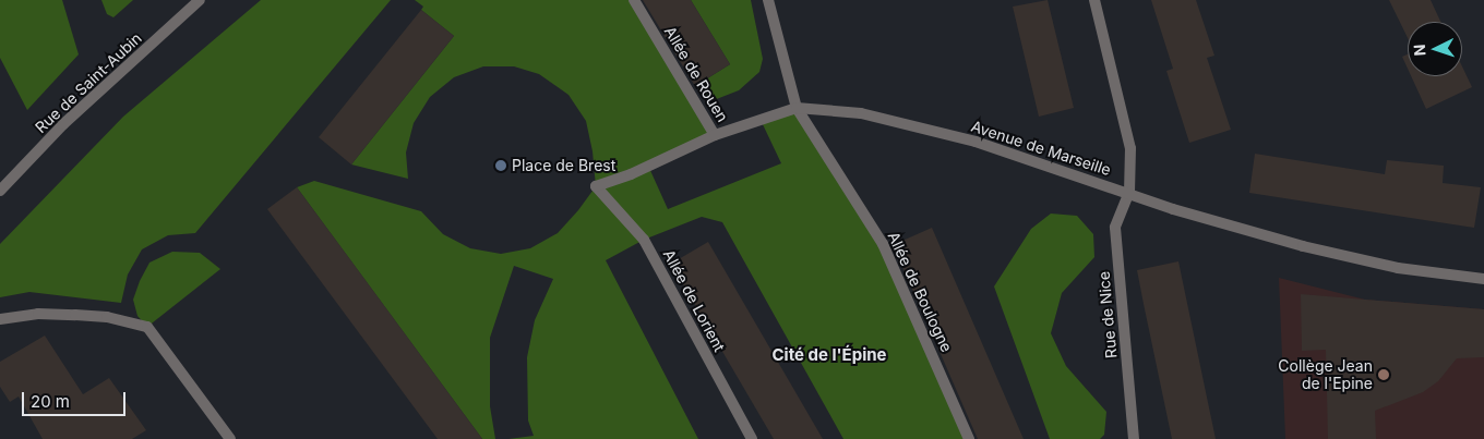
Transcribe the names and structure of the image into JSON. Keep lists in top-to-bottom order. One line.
{"streets":{"street":["Allée de Rouen","Rue de Saint-Aubin","Avenue de Marseille","Allée de Boulogne","Allée de Lorient","Rue de Nice"]},"crossings":[["Allée de Rouen","Avenue de Marseille"],["Avenue de Marseille","Allée de Boulogne"],["Avenue de Marseille","Allée de Lorient"],["Avenue de Marseille","Rue de Nice"]],"districts":["Cité de l'Épine"],"places":["Place de Brest","Collège Jean de l'Epine"],"scale_bar":"20 m","north":"left"}
